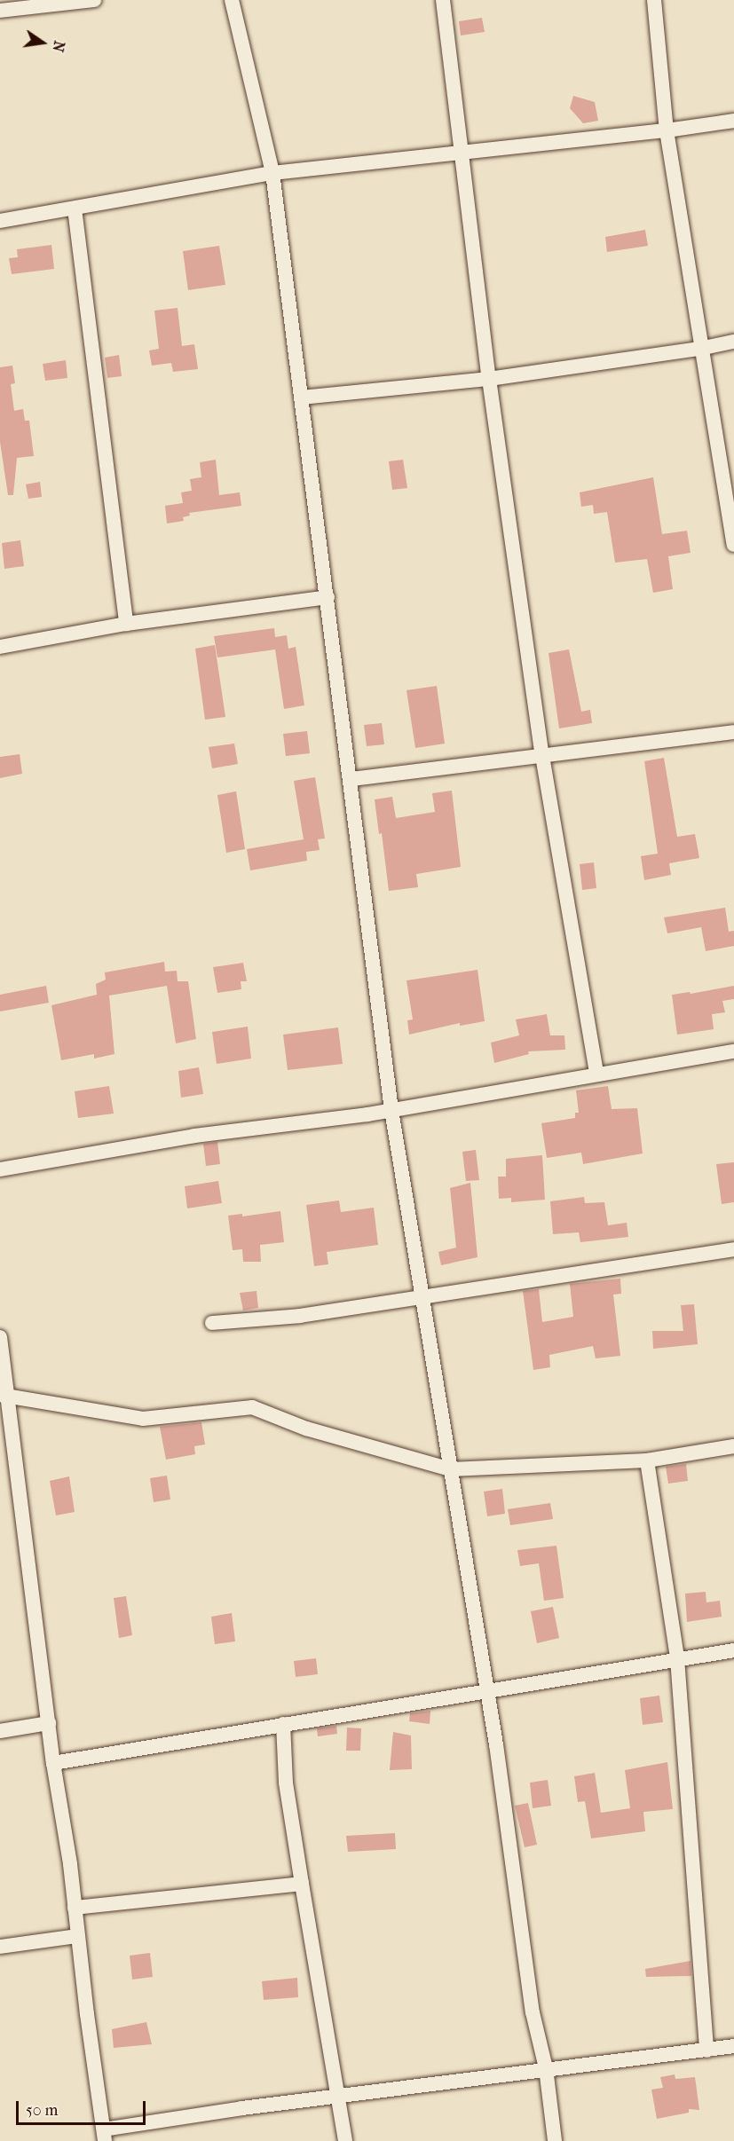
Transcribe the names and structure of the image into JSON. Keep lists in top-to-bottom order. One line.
{"scale_bar":"50 m","north":"right"}
